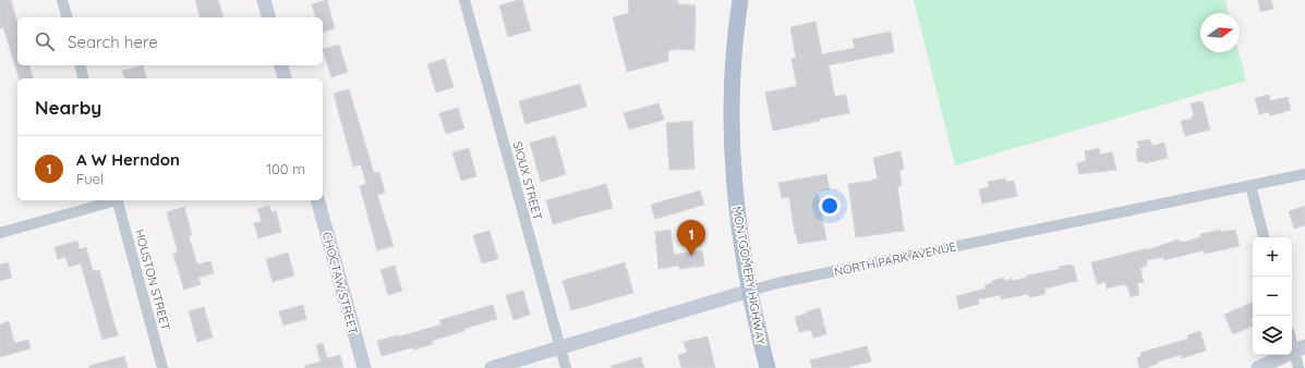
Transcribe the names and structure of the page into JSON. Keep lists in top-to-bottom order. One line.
{"streets":{"main road":["MONTGOMERY HIGHWAY"],"street":["SIOUX STREET","NORTH PARK AVENUE","HOUSTON STREET","CHOCTAW STREET"]},"crossings":[["SIOUX STREET","NORTH PARK AVENUE"],["NORTH PARK AVENUE","MONTGOMERY HIGHWAY"]],"north":"right","page":{"search":"Search here","heading":"Nearby","list":[{"mark":"1","name":"A W Herndon","note":"Fuel","value":"100 m"}],"pins":"1","map_buttons":["+","−"]}}
